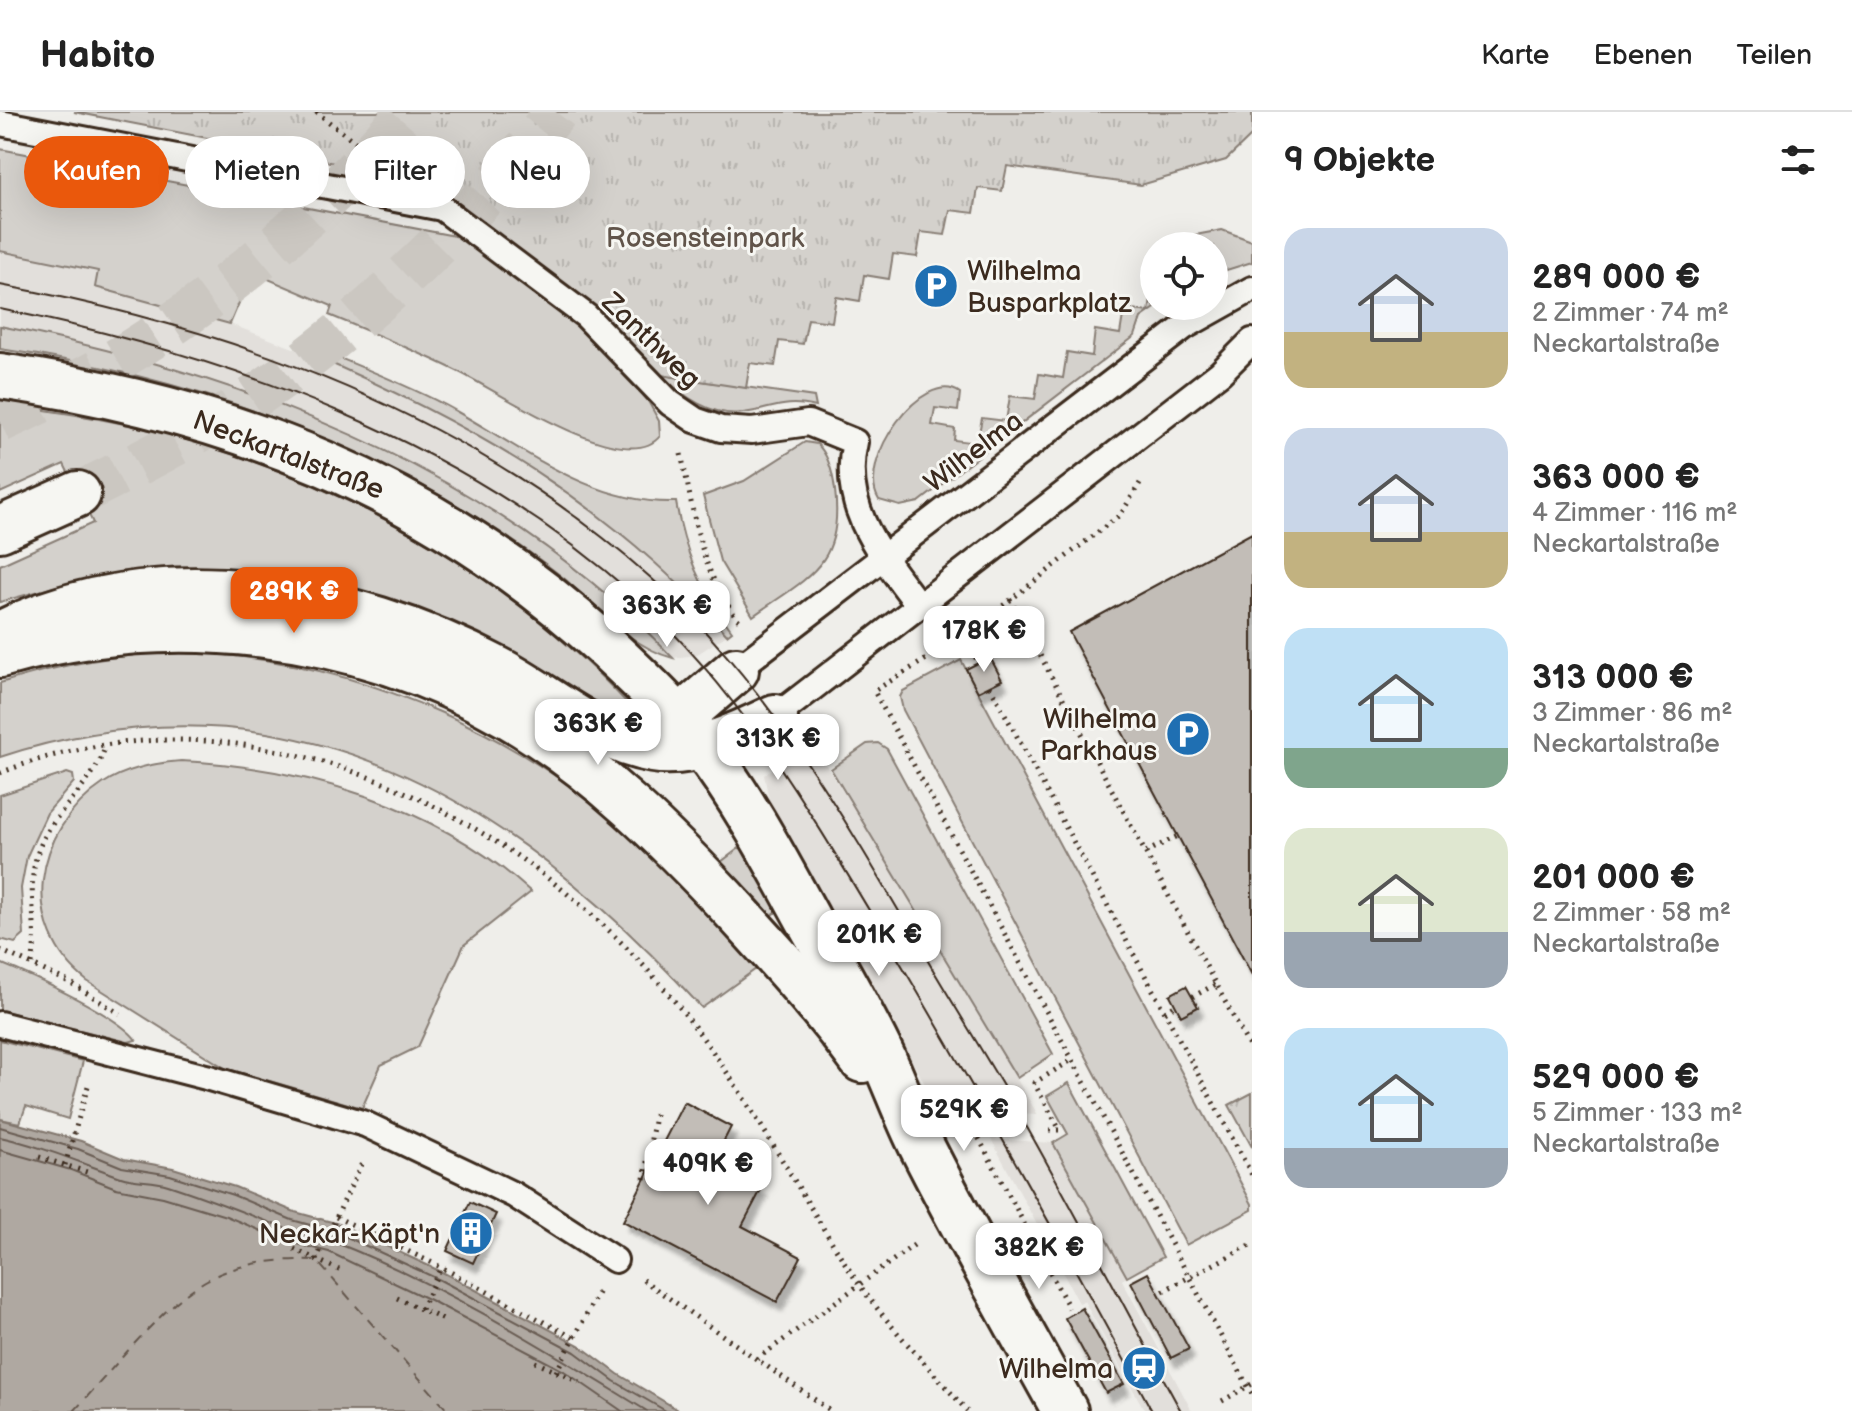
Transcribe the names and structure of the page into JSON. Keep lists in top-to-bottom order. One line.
{"streets":{"main road":["Neckartalstraße"],"lane":["Zanthweg","Wilhelma"]},"crossings":[["Zanthweg","Wilhelma"]],"parks":["Rosensteinpark"],"places":{"parking":["Wilhelma Busparkplatz","Wilhelma Parkhaus"],"building":["Neckar-Käpt'n"],"station":["Wilhelma"]},"page":{"header":"Habito","nav":["Karte","Ebenen","Teilen"],"heading":"9 Objekte","chip":["Kaufen","Mieten","Filter","Neu"],"list":[{"name":"289 000 €","note":"2 Zimmer · 74 m² · Neckartalstraße"},{"name":"363 000 €","note":"4 Zimmer · 116 m² · Neckartalstraße"},{"name":"313 000 €","note":"3 Zimmer · 86 m² · Neckartalstraße"},{"name":"201 000 €","note":"2 Zimmer · 58 m² · Neckartalstraße"},{"name":"529 000 €","note":"5 Zimmer · 133 m² · Neckartalstraße"}],"price":["289K €","363K €","178K €","363K €","313K €","201K €","529K €","409K €","382K €"]}}
